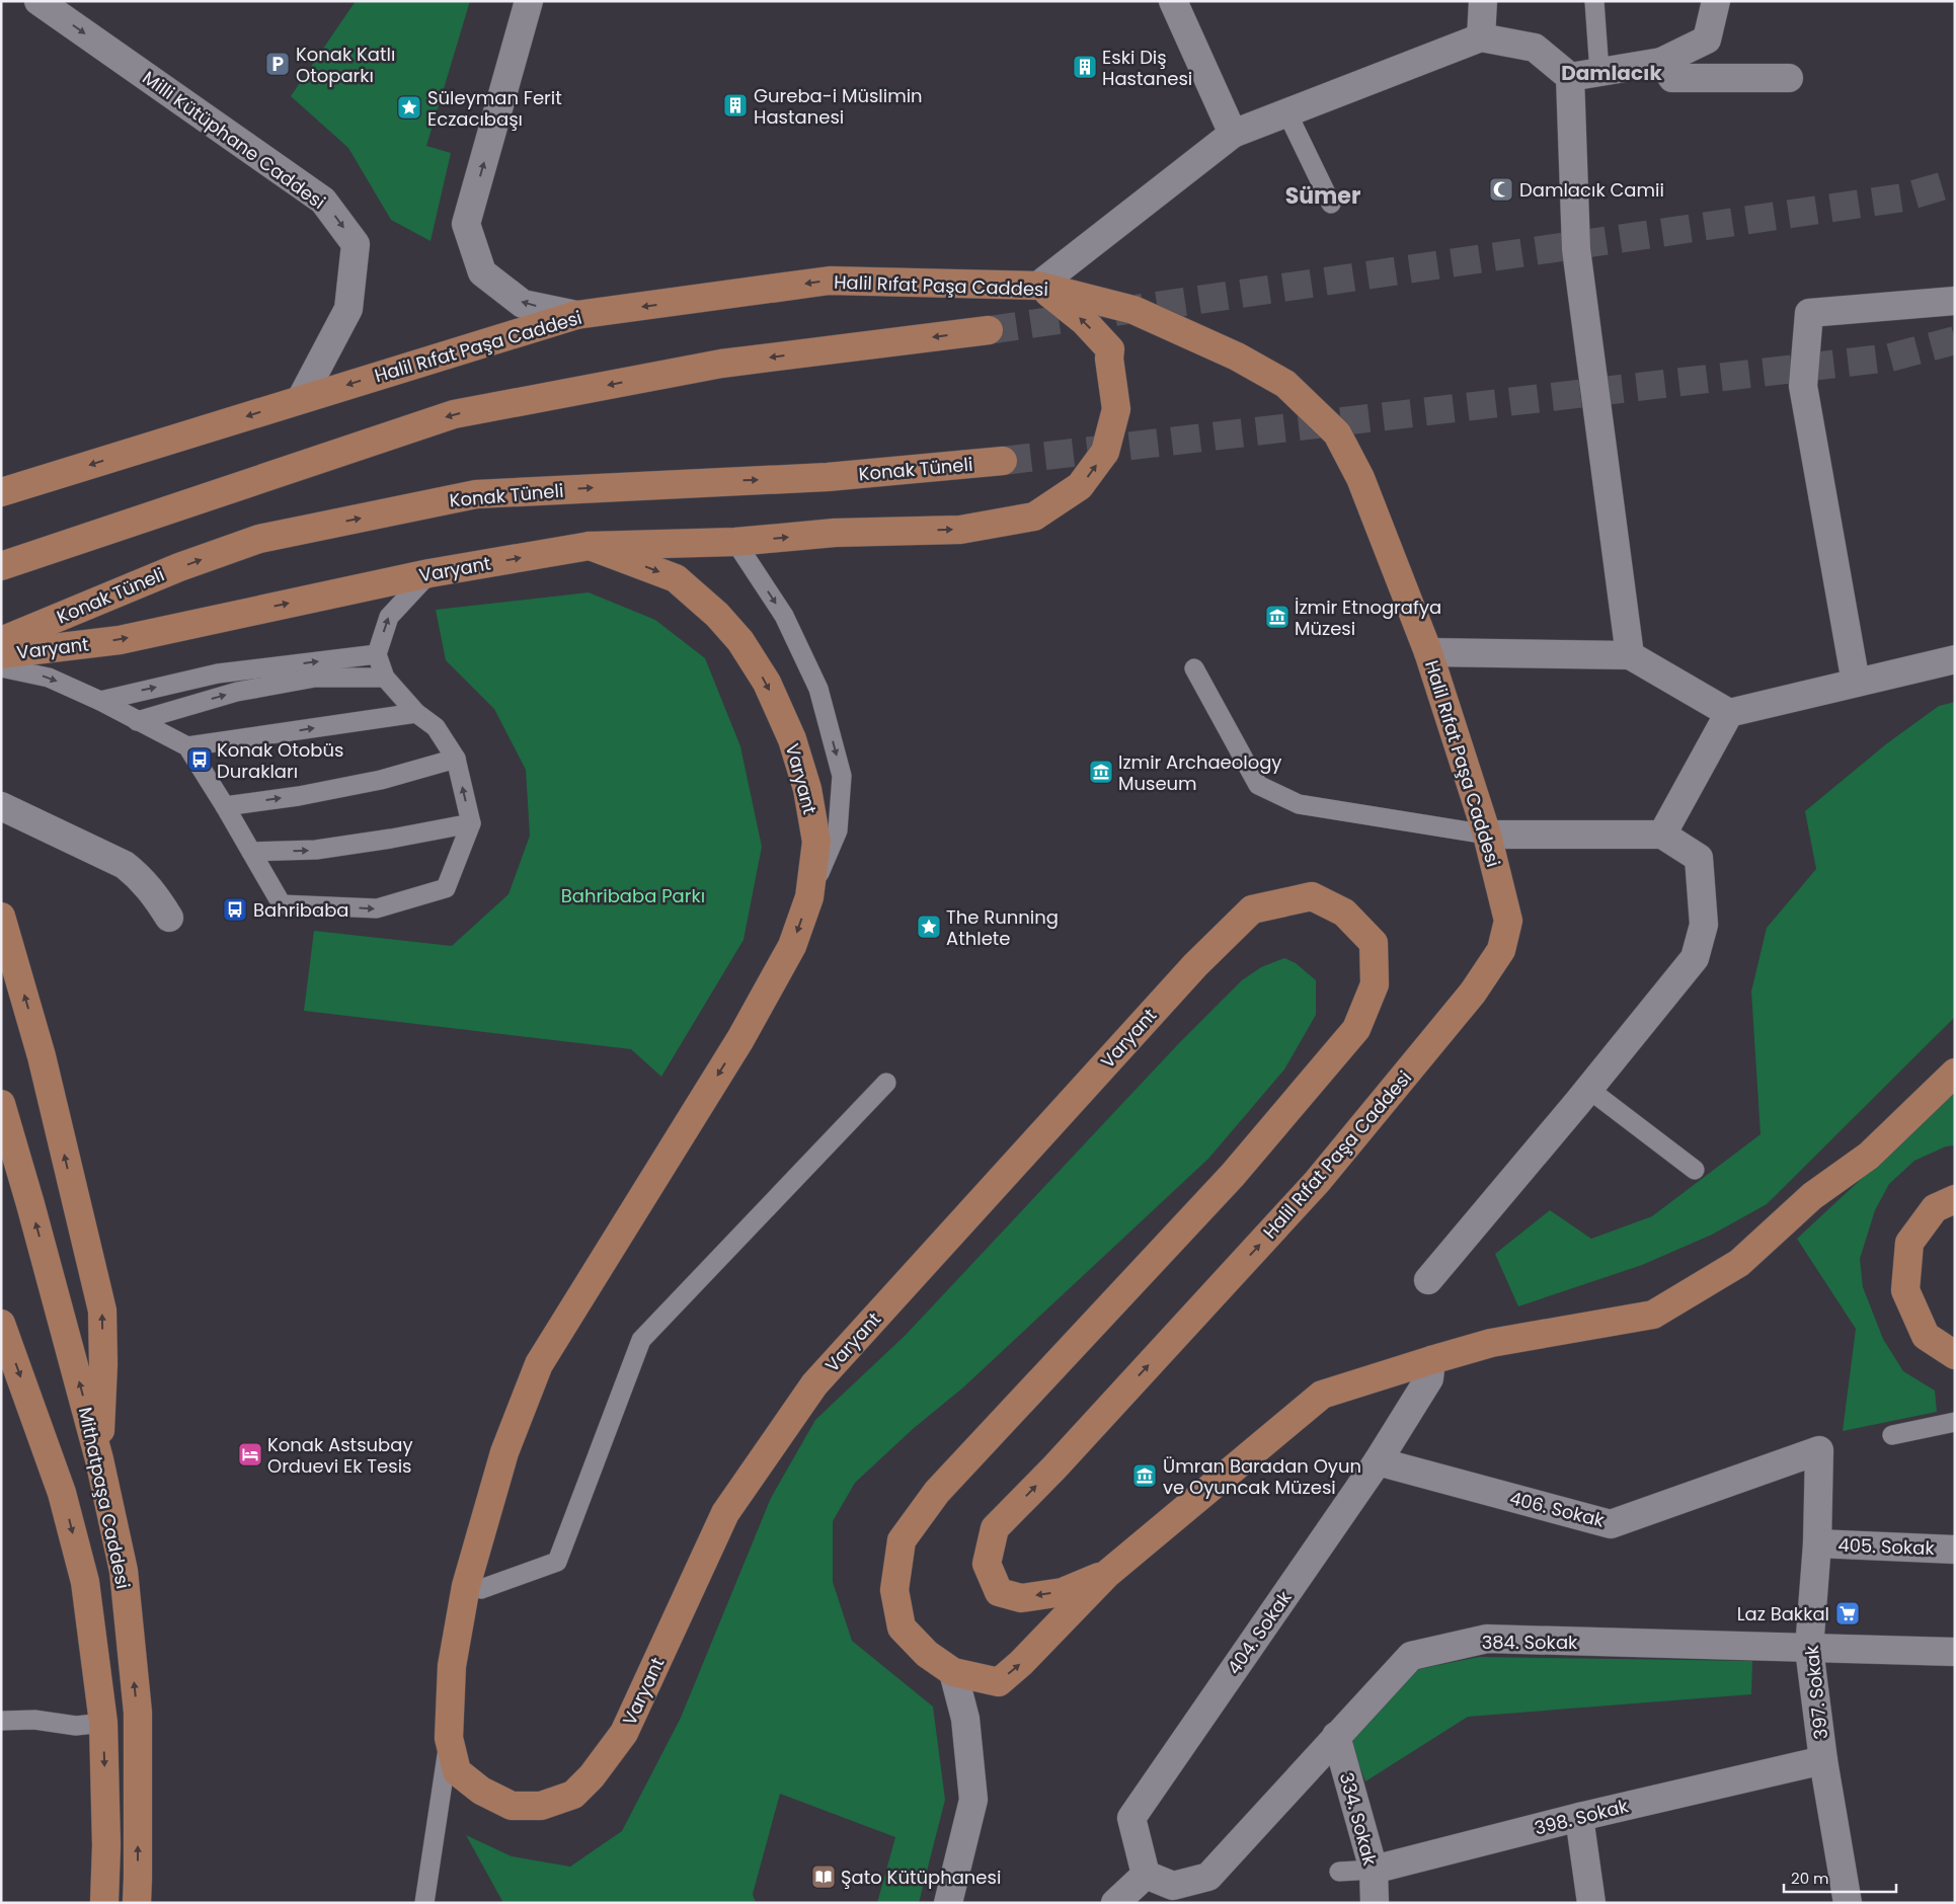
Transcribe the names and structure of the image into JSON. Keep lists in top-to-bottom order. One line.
{"streets":{"main road":["Halil Rıfat Paşa Caddesi","Konak Tüneli","Varyant","Mithatpaşa Caddesi"],"street":["Milli Kütüphane Caddesi","406. Sokak","405. Sokak","404. Sokak","384. Sokak","397. Sokak","398. Sokak","334. Sokak"]},"crossings":[["Milli Kütüphane Caddesi","Halil Rıfat Paşa Caddesi"],["Halil Rıfat Paşa Caddesi","Varyant"],["406. Sokak","404. Sokak"],["406. Sokak","397. Sokak"],["405. Sokak","397. Sokak"],["404. Sokak","384. Sokak"],["384. Sokak","397. Sokak"],["384. Sokak","334. Sokak"],["397. Sokak","398. Sokak"],["398. Sokak","334. Sokak"]],"one_way":["Milli Kütüphane Caddesi"],"districts":["Damlacık","Sümer"],"parks":["Bahribaba Parkı"],"places":{"parking":["Konak Katlı Otoparkı"],"building":["Eski Diş Hastanesi","Gureba-i Müslimin Hastanesi"],"place":["Süleyman Ferit Eczacıbaşı","The Running Athlete"],"mosque":["Damlacık Camii"],"museum":["İzmir Etnografya Müzesi","Izmir Archaeology Museum","Ümran Baradan Oyun ve Oyuncak Müzesi"],"bus stop":["Konak Otobüs Durakları","Bahribaba"],"hotel":["Konak Astsubay Orduevi Ek Tesis"],"supermarket":["Laz Bakkal"],"library":["Şato Kütüphanesi"]},"scale_bar":"20 m"}
